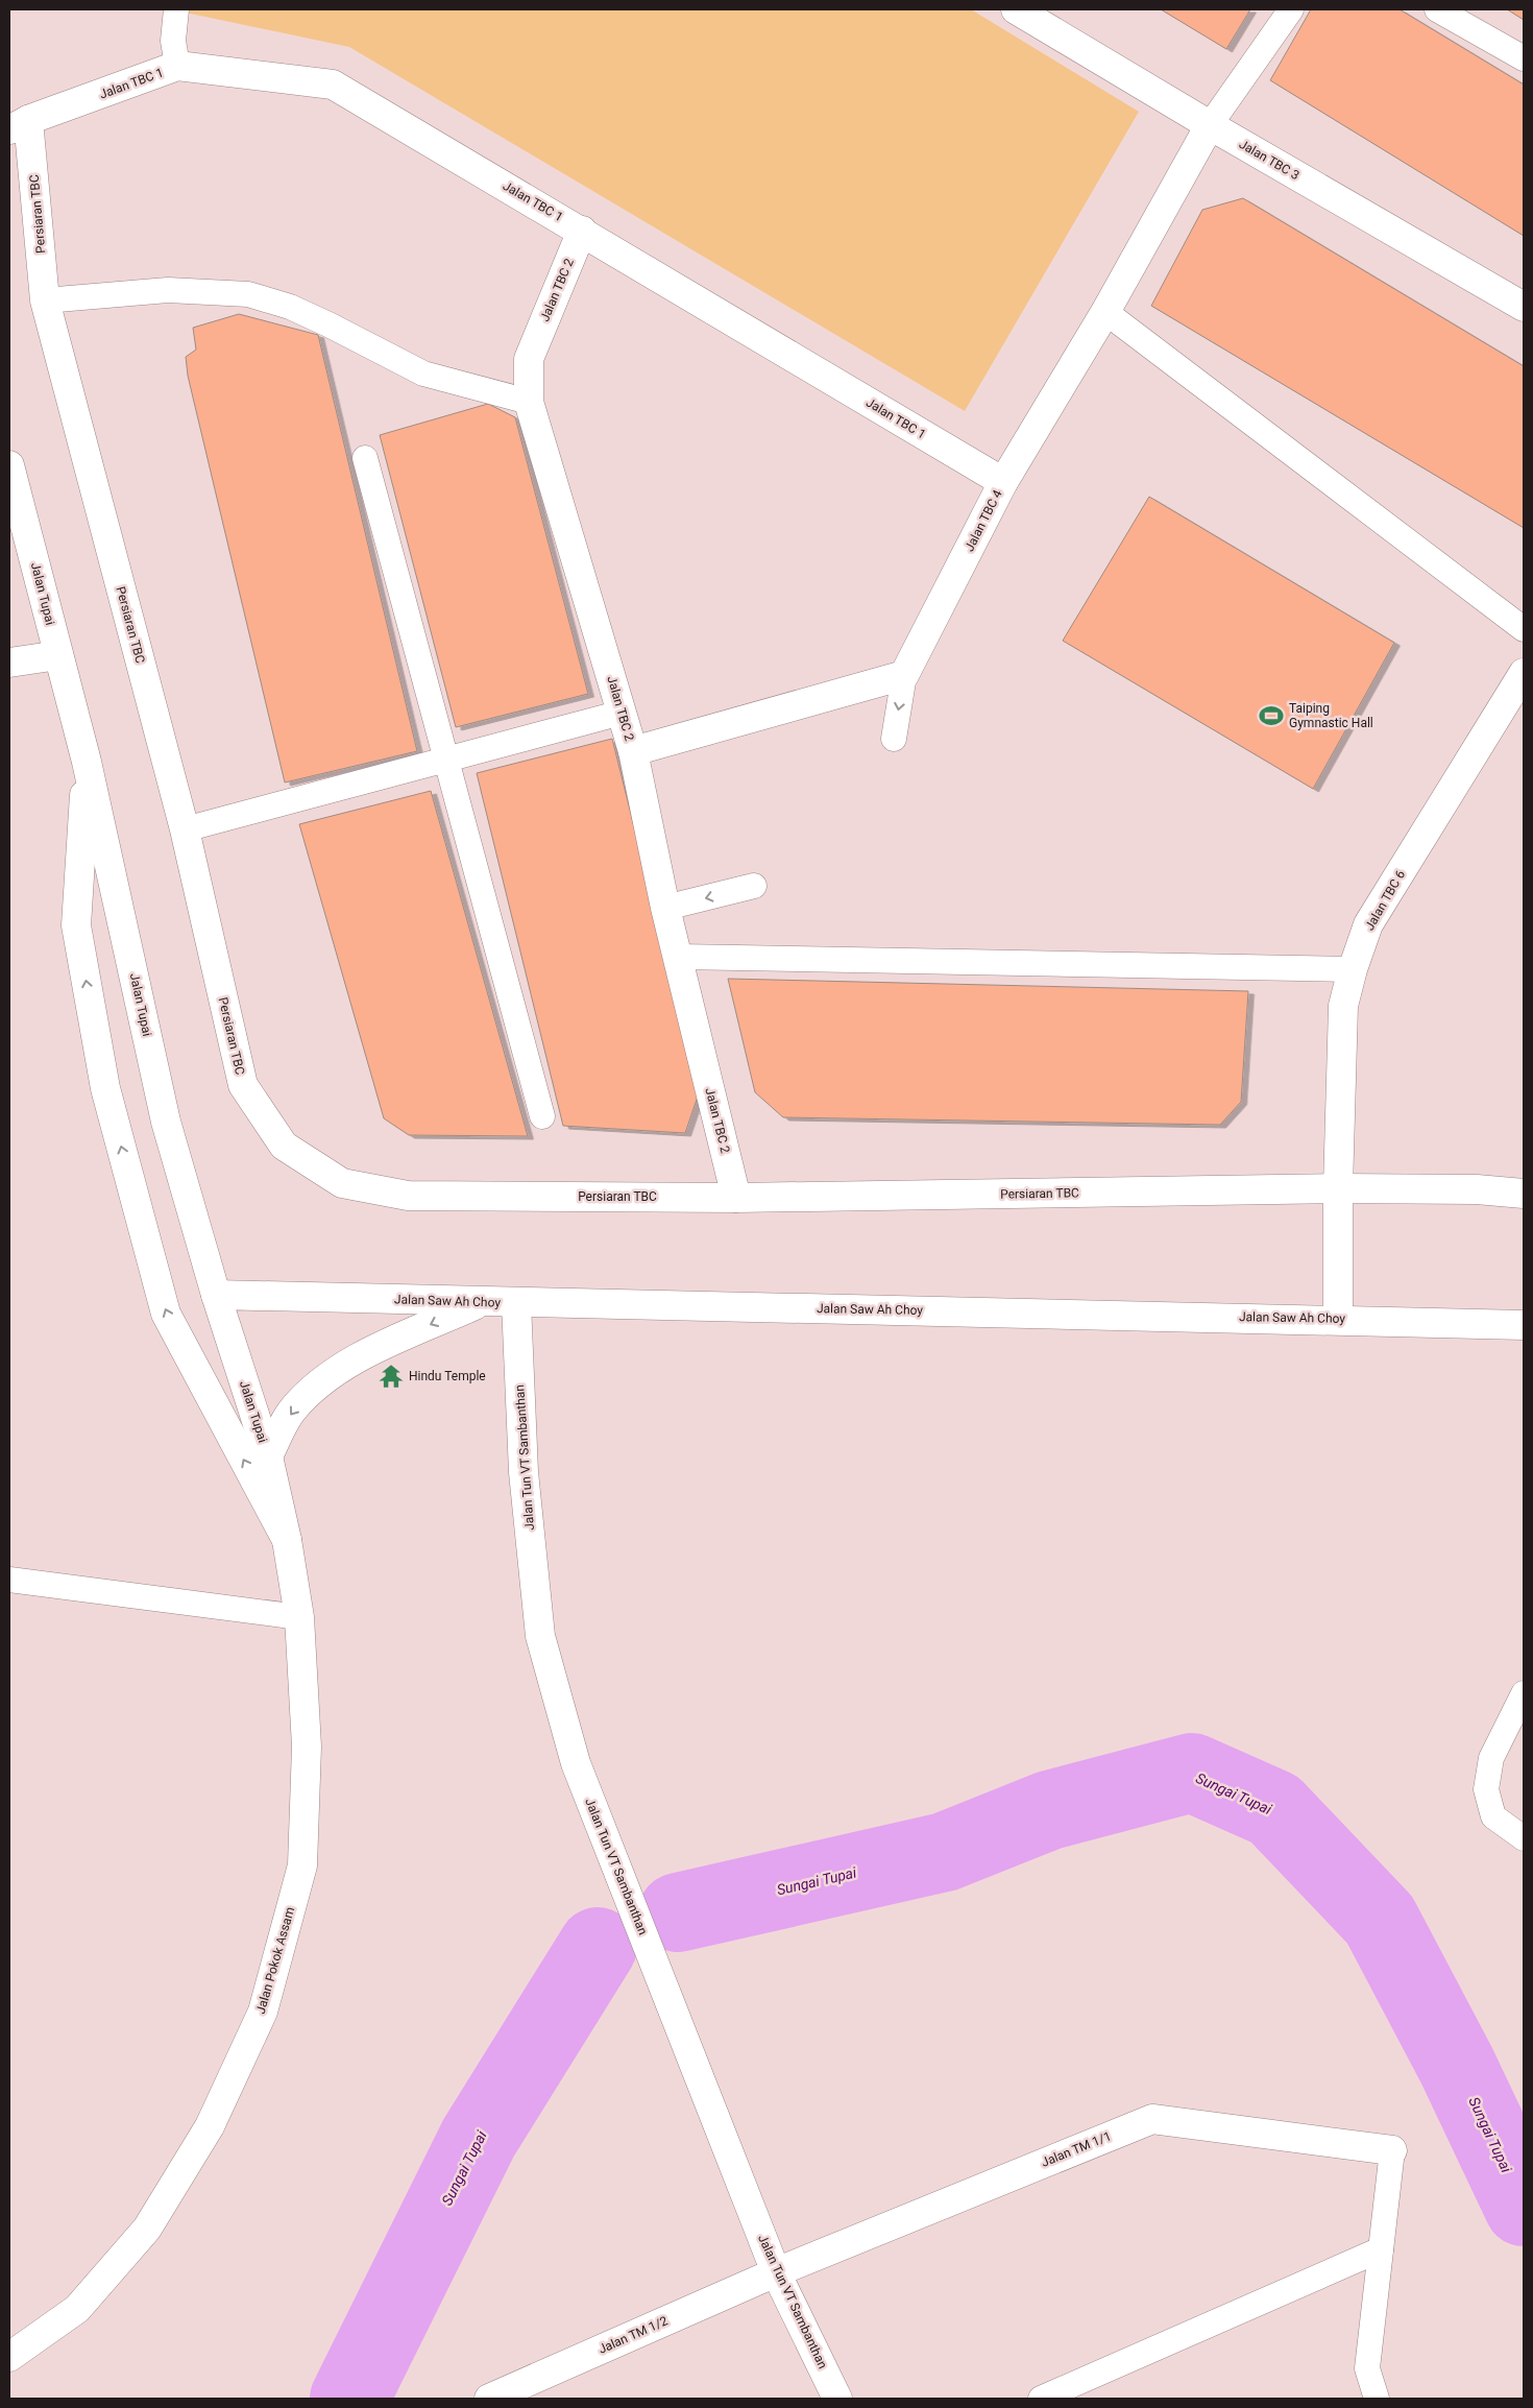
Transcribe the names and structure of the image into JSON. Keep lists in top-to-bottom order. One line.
{"streets":{"street":["Jalan TBC 1","Jalan TBC 3","Persiaran TBC","Jalan TBC 2","Jalan TBC 4","Jalan Tupai","Jalan TBC 6","Jalan Saw Ah Choy","Jalan Tun VT Sambanthan","Jalan Pokok Assam","Jalan TM 1/1","Jalan TM 1/2"]},"crossings":[["Jalan TBC 1","Persiaran TBC"],["Jalan TBC 1","Jalan TBC 2"],["Jalan TBC 1","Jalan TBC 4"],["Jalan TBC 3","Jalan TBC 4"],["Persiaran TBC","Jalan TBC 2"],["Persiaran TBC","Jalan TBC 6"],["Jalan Tupai","Jalan Saw Ah Choy"],["Jalan Tupai","Jalan Pokok Assam"],["Jalan TBC 6","Jalan Saw Ah Choy"],["Jalan Saw Ah Choy","Jalan Tun VT Sambanthan"],["Jalan Tun VT Sambanthan","Jalan TM 1/1"],["Jalan Tun VT Sambanthan","Jalan TM 1/2"],["Jalan TM 1/1","Jalan TM 1/2"]],"water":["Sungai Tupai"],"places":{"sports":["Taiping Gymnastic Hall"],"temple":["Hindu Temple"]}}
